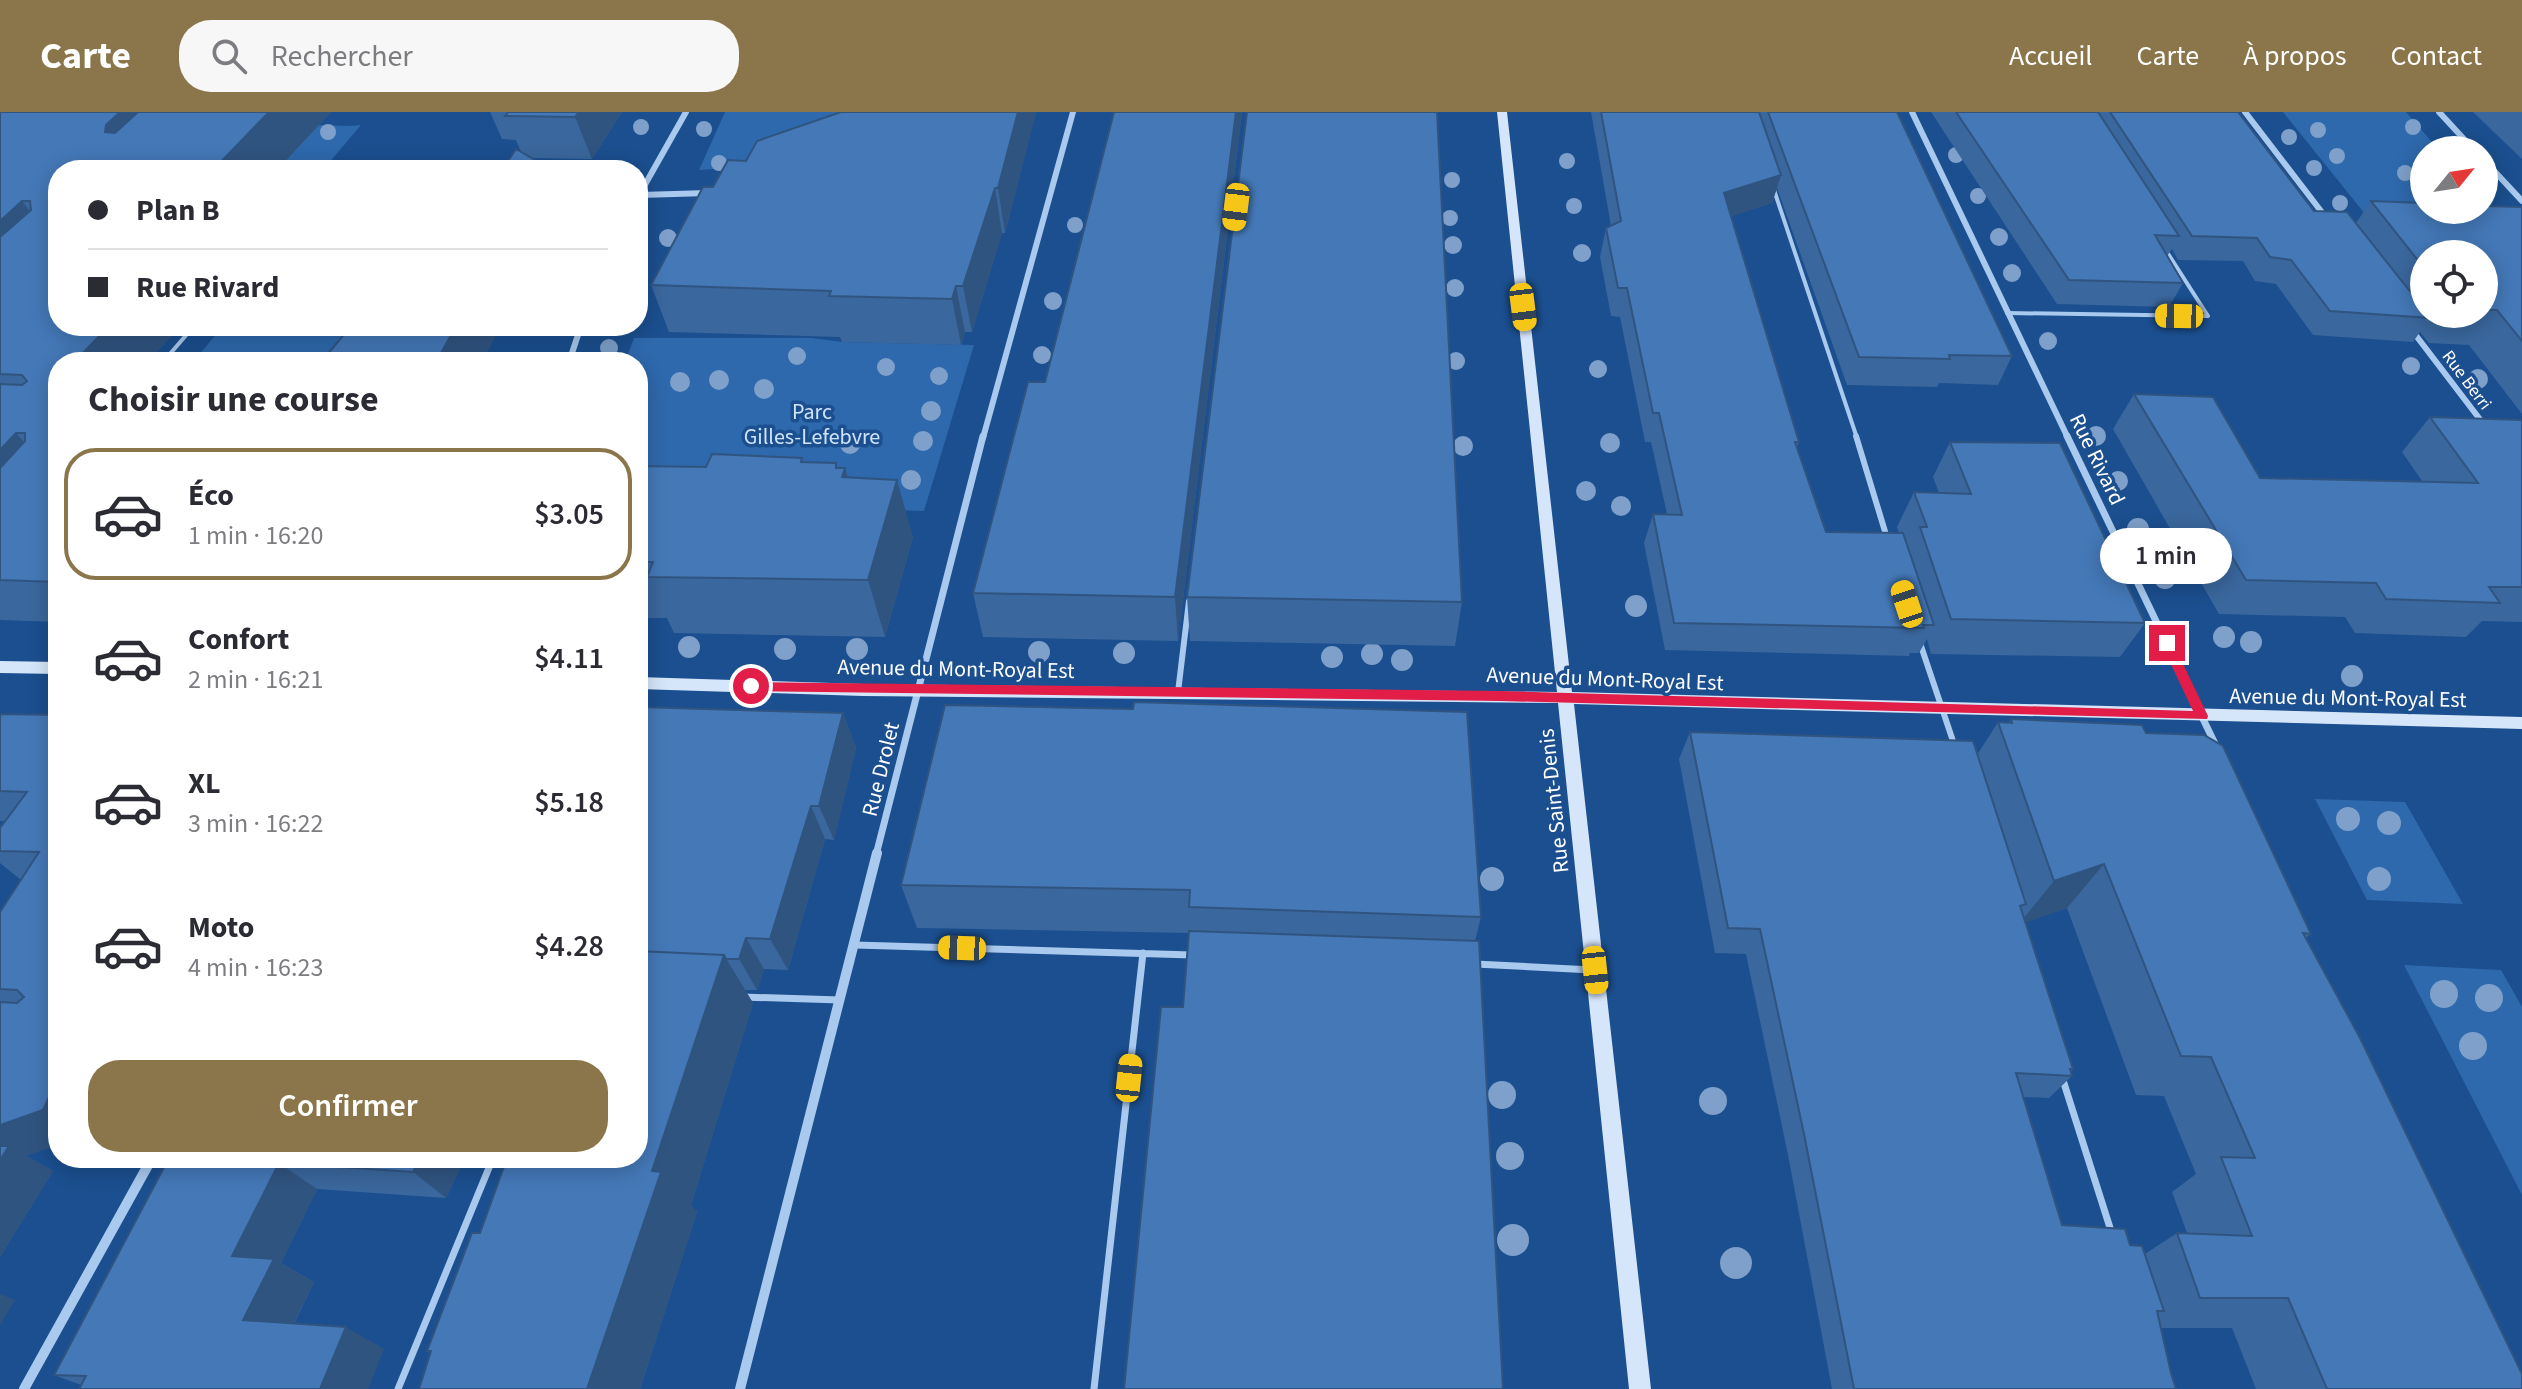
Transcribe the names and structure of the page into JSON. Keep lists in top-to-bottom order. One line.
{"streets":{"main road":["Avenue du Mont-Royal Est","Rue Saint-Denis"],"street":["Rue Berri","Rue Rivard","Rue Drolet"]},"crossings":[["Rue Rivard","Avenue du Mont-Royal Est"],["Avenue du Mont-Royal Est","Rue Drolet"],["Avenue du Mont-Royal Est","Rue Saint-Denis"]],"parks":["Parc Gilles-Lefebvre"],"north":"top right","page":{"header":"Carte","search":"Rechercher","nav":["Accueil","Carte","À propos","Contact"],"banner":["Plan B","Rue Rivard"],"heading":"Choisir une course","list":[{"name":"Éco","note":"1 min · 16:20","value":"$3.05"},{"name":"Confort","note":"2 min · 16:21","value":"$4.11"},{"name":"XL","note":"3 min · 16:22","value":"$5.18"},{"name":"Moto","note":"4 min · 16:23","value":"$4.28"}],"bubble":"1 min","buttons":"Confirmer"}}
